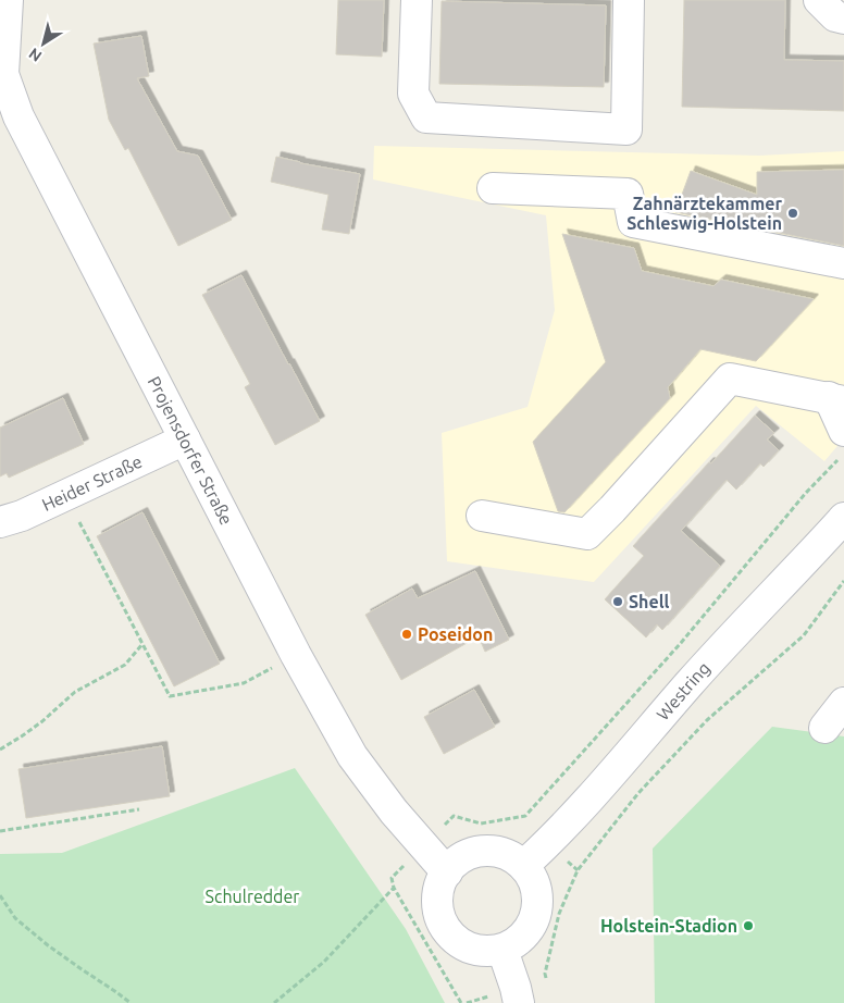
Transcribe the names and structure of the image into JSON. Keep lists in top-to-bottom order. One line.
{"streets":{"street":["Projensdorfer Straße","Heider Straße","Westring"]},"crossings":[["Projensdorfer Straße","Heider Straße"],["Projensdorfer Straße","Westring"]],"parks":["Schulredder"],"places":["Zahnärztekammer Schleswig-Holstein","Shell","Poseidon","Holstein-Stadion"],"north":"bottom left"}
